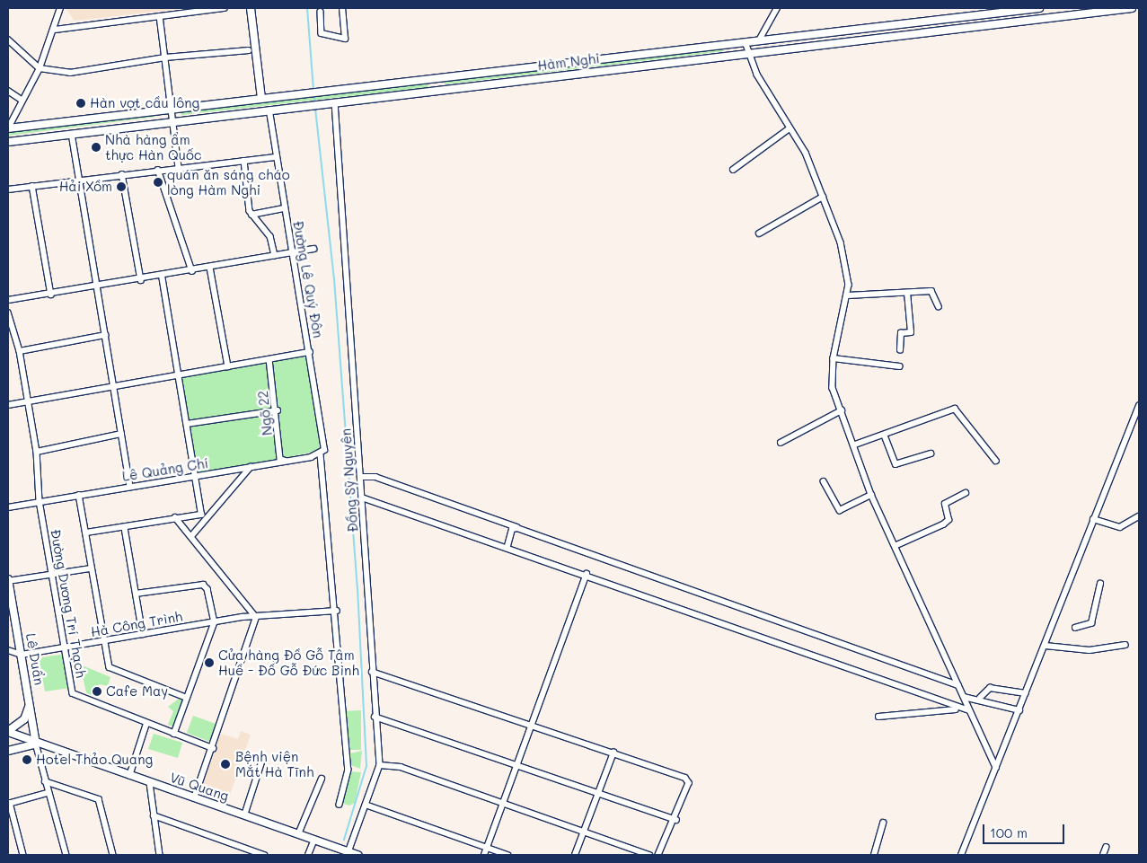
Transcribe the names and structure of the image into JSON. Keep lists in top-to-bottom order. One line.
{"streets":{"main road":["Hàm Nghi","Lê Duẩn","Vũ Quang"],"street":["Đường Lê Quý Đôn","Ngõ 22","Lê Quảng Chí","Đồng Sỹ Nguyên","Đường Dương Trí Thạch","Hà Công Trình"]},"crossings":[["Hàm Nghi","Đường Lê Quý Đôn"],["Hàm Nghi","Đồng Sỹ Nguyên"],["Đường Lê Quý Đôn","Lê Quảng Chí"],["Đường Lê Quý Đôn","Hà Công Trình"],["Ngõ 22","Lê Quảng Chí"],["Lê Quảng Chí","Đường Dương Trí Thạch"],["Đồng Sỹ Nguyên","Vũ Quang"],["Đường Dương Trí Thạch","Hà Công Trình"],["Hà Công Trình","Lê Duẩn"],["Lê Duẩn","Vũ Quang"]],"places":["Hàn vợt cầu lông","Nhà hàng ẩm thực Hàn Quốc","quán ăn sáng cháo lòng Hàm Nghi","Hải Xồm","Cửa hàng Đồ Gỗ Tâm Huề - Đồ Gỗ Đức Bình","Cafe May","Hotel Thảo Quang","Bệnh viện Mắt Hà Tĩnh"],"scale_bar":"100 m"}
